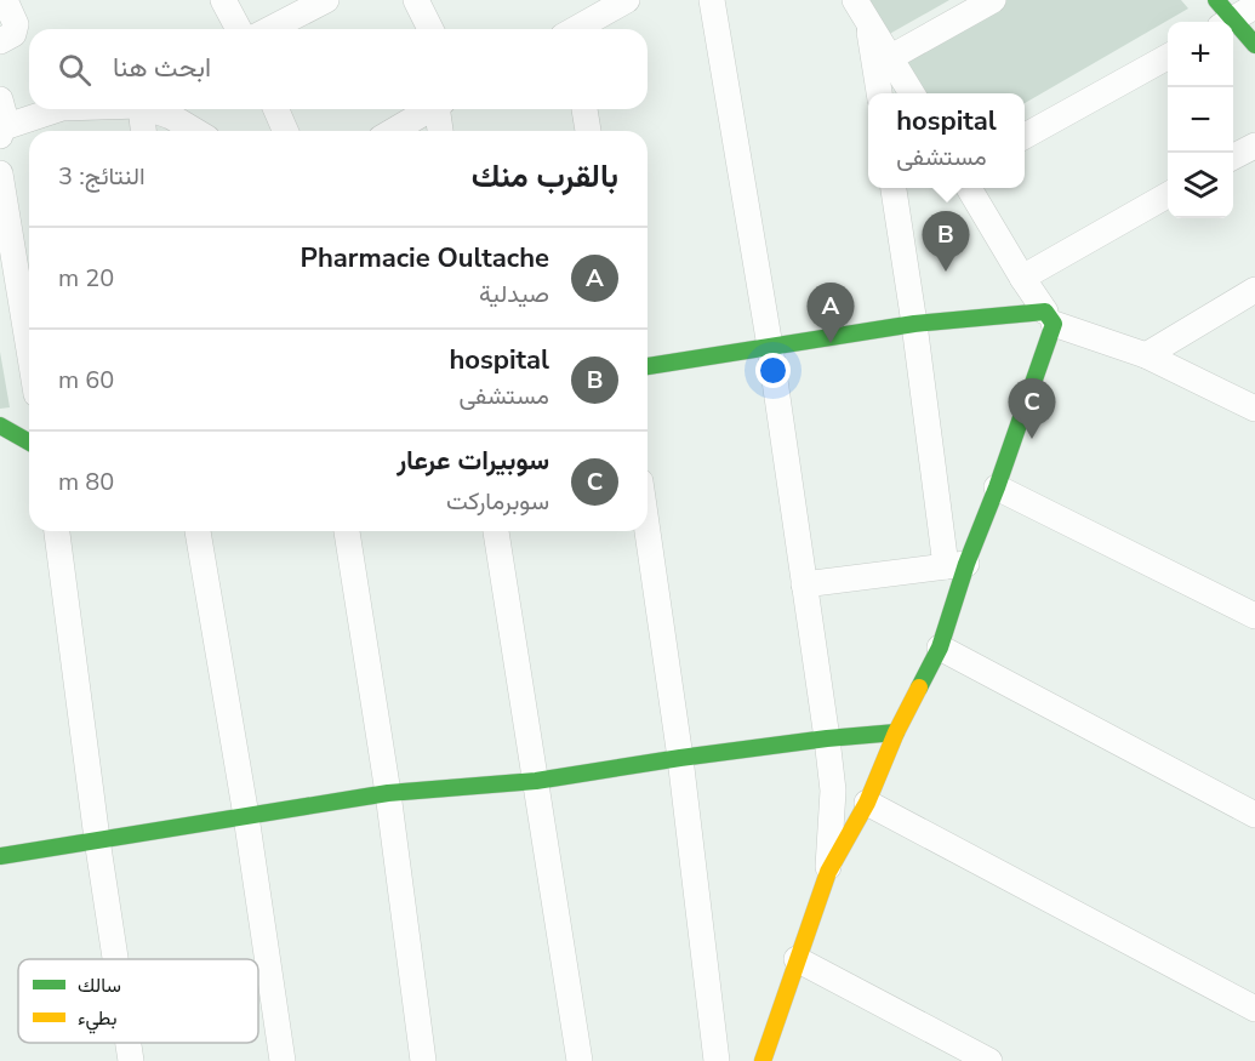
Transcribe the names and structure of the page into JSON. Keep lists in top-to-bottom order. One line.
{"legend":["سالك","بطيء"],"page":{"map_buttons":["+","−"],"search":"ابحث هنا","popup":["hospital","مستشفى"],"heading":["بالقرب منك","النتائج: 3"],"pins":["B","A","C"],"list":[{"mark":"A","name":"Pharmacie Oultache","note":"صيدلية","value":"20 m"},{"mark":"B","name":"hospital","note":"مستشفى","value":"60 m"},{"mark":"C","name":"سوبيرات عرعار","note":"سوبرماركت","value":"80 m"}]}}
